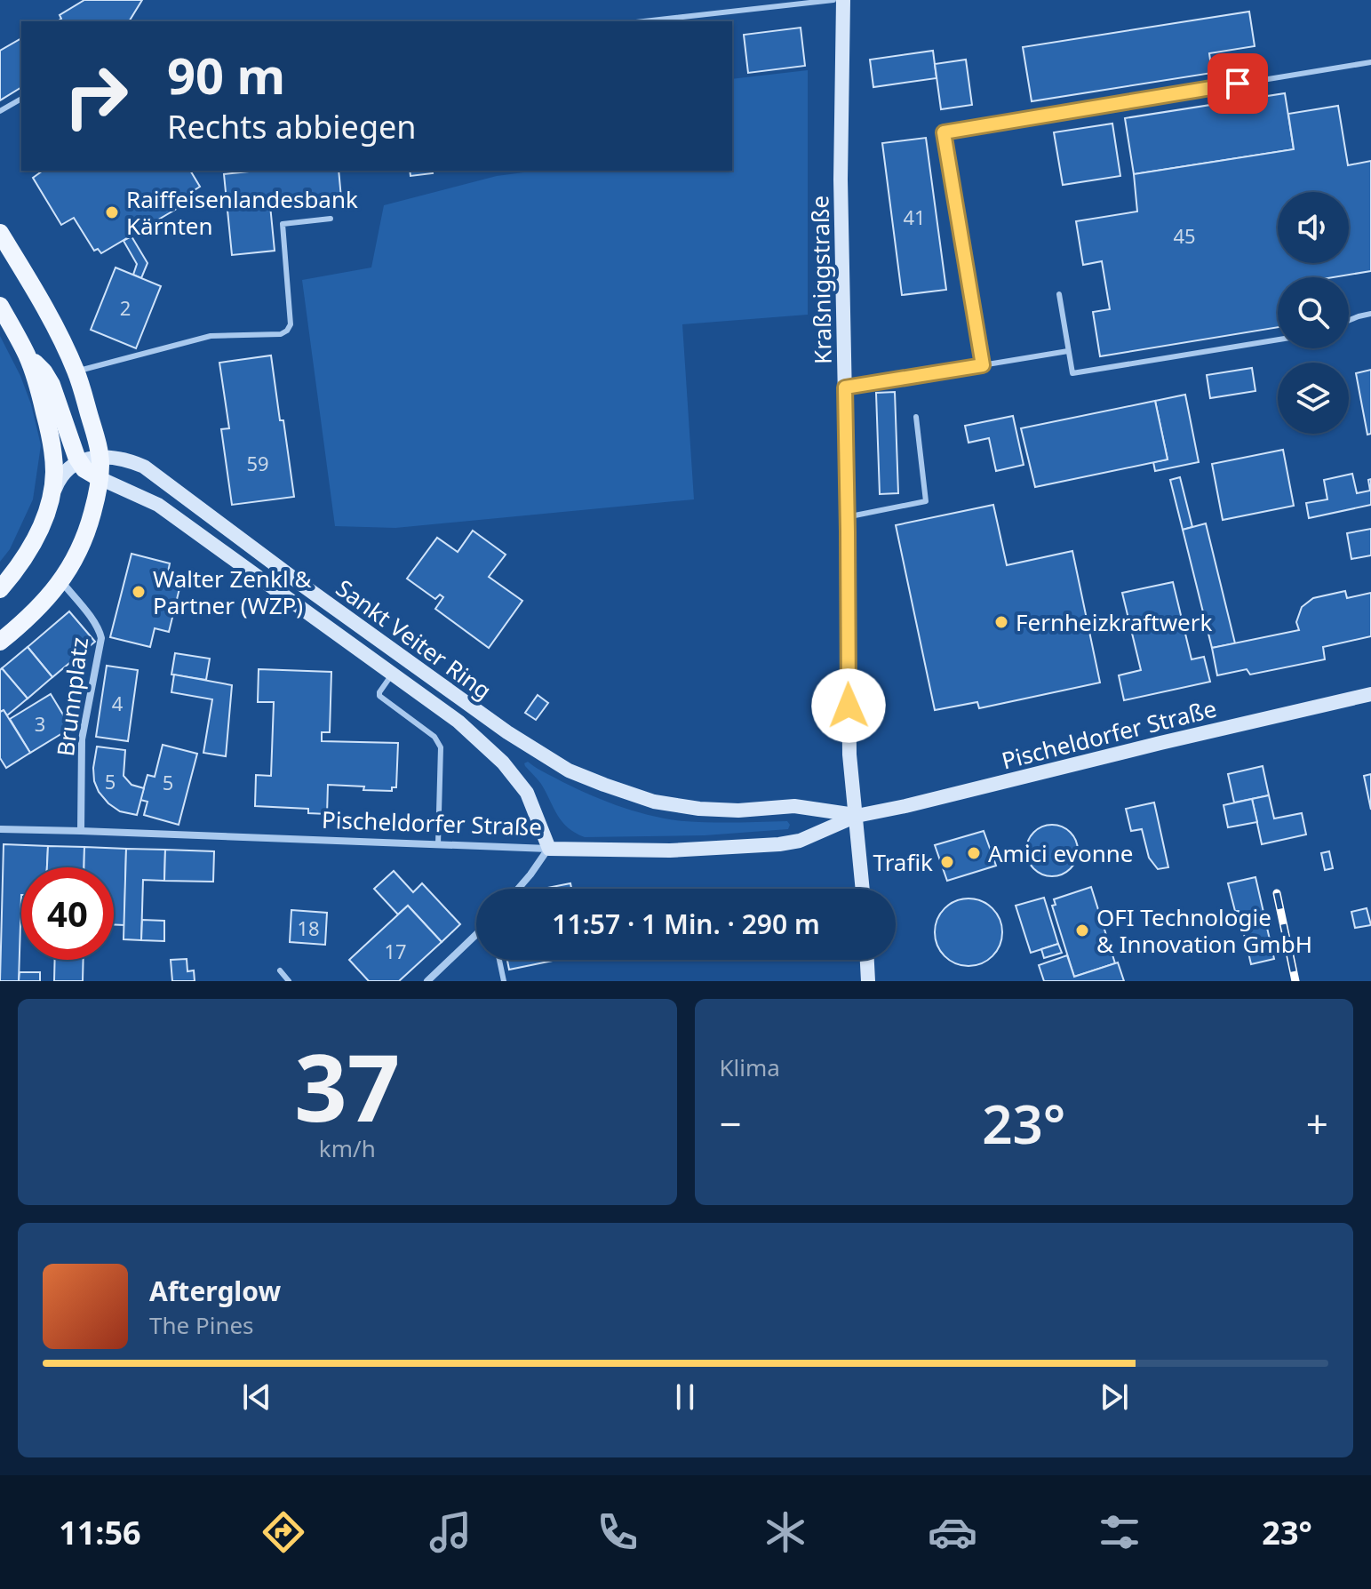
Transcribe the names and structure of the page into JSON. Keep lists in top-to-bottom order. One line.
{"streets":{"main road":["Kraßniggstraße","Sankt Veiter Ring","Pischeldorfer Straße"],"street":["Brunnplatz"]},"crossings":[["Kraßniggstraße","Pischeldorfer Straße"],["Sankt Veiter Ring","Pischeldorfer Straße"],["Brunnplatz","Pischeldorfer Straße"]],"places":["Raiffeisenlandesbank Kärnten","Walter Zenkl & Partner (WZP)","Fernheizkraftwerk","Amici evonne","Trafik","OFI Technologie & Innovation GmbH"],"house_numbers":["41","45","2","59","4","3","5","5","18","17"],"page":{"turn":["90 m","Rechts abbiegen"],"limit":"40","trip":"11:57 · 1 Min. · 290 m","tile":[["37","km/h"],"Klima"],"heat":["−","23°","+"],"song":["Afterglow","The Pines"],"tabs":["11:56","23°"]}}
